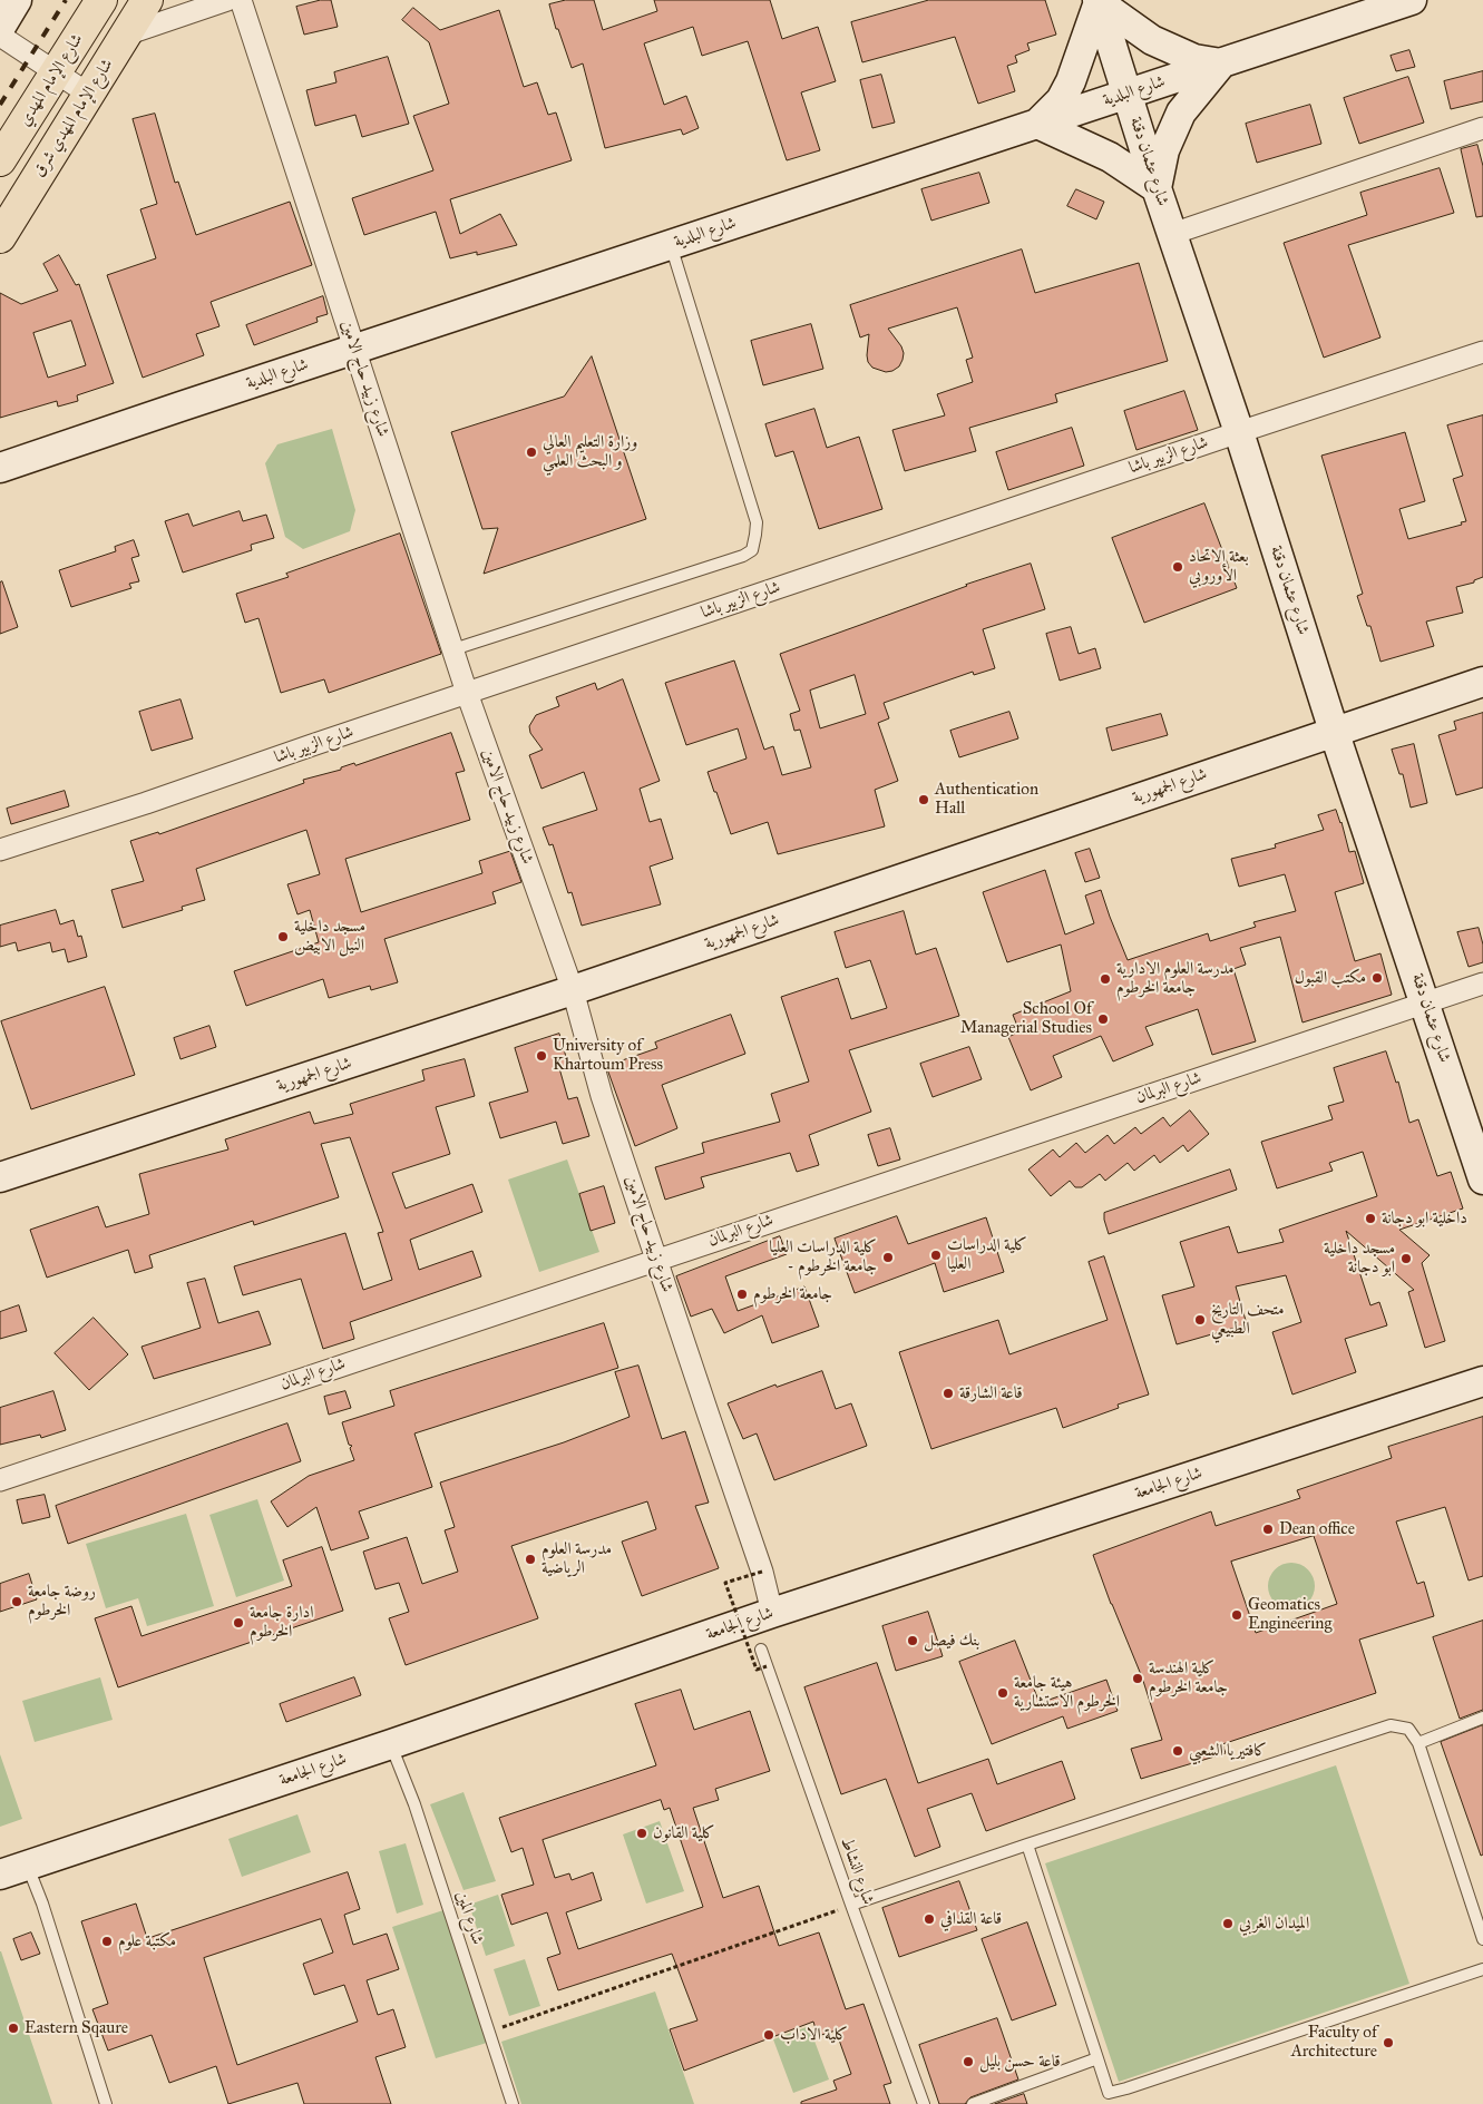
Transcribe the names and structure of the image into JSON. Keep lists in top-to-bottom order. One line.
{"streets":{"main road":["شارع الإمام المهدي","شارع الإمام المهدي شرق"],"street":["شارع البلدية","شارع عثمان دقنة","شارع زبيد حاج الامين","شارع الزبير باشا","شارع الجمهورية","شارع البرلمان","شارع الجامعة"],"lane":["شارع النشاط","شارع المين"]},"crossings":[["شارع البلدية","شارع عثمان دقنة"],["شارع البلدية","شارع زبيد حاج الامين"],["شارع عثمان دقنة","شارع الزبير باشا"],["شارع عثمان دقنة","شارع الجمهورية"],["شارع عثمان دقنة","شارع البرلمان"],["شارع زبيد حاج الامين","شارع الزبير باشا"],["شارع زبيد حاج الامين","شارع الجمهورية"],["شارع زبيد حاج الامين","شارع البرلمان"],["شارع زبيد حاج الامين","شارع الجامعة"],["شارع الجامعة","شارع المين"]],"places":["وزارة التعليم العالي و البحث العلمي","بعثة الاتحاد الأوروبي","Authentication Hall","مسجد داخلية النيل الابيض","مكتب القبول","مدرسة العلوم الادارية جامعة الخرطوم","School Of Managerial Studies","University of Khartoum Press","داخلية ابو دجانة","كلية الدراسات العليا","كلية الدراسات العليا - جامعة الخرطوم","مسجد داخلية ابو دجانة","جامعة الخرطوم","متحف التاريخ الطبيعي","قاعة الشارقة","Dean office","مدرسة العلوم الرياضية","روضة جامعة الخرطوم","Geomatics Engineering","ادارة جامعة الخرطوم","بنك فيصل","كلية الهندسة جامعة الخرطوم","هيئة جامعة الخرطوم الاستشارية","كافتيريا الشعبي","كلية القانون","قاعة القذافي","الميدان الغربي","مكتبة علوم","Eastern Sqaure","كلية الاداب","Faculty of Architecture","قاعة حسن بليل"]}
